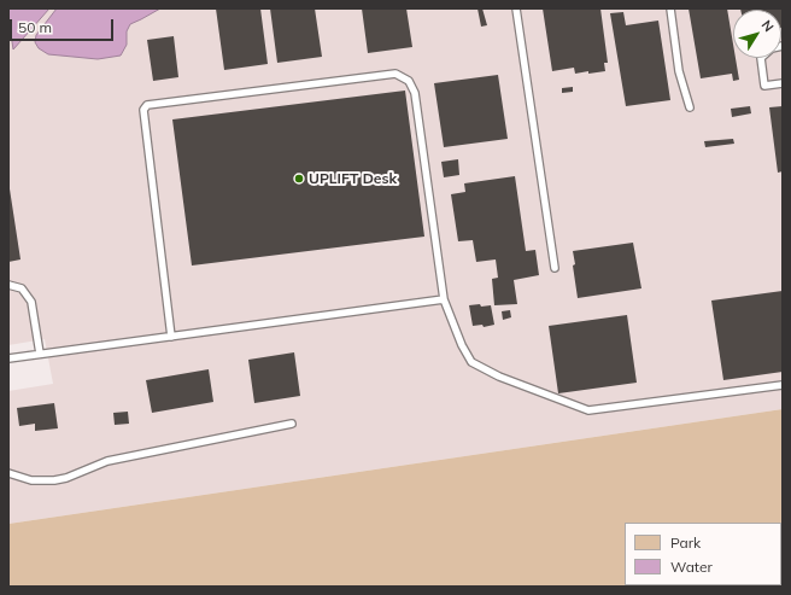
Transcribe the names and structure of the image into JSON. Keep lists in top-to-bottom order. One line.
{"places":["UPLIFT Desk"],"legend":["Park","Water"],"scale_bar":"50 m","north":"top right"}
